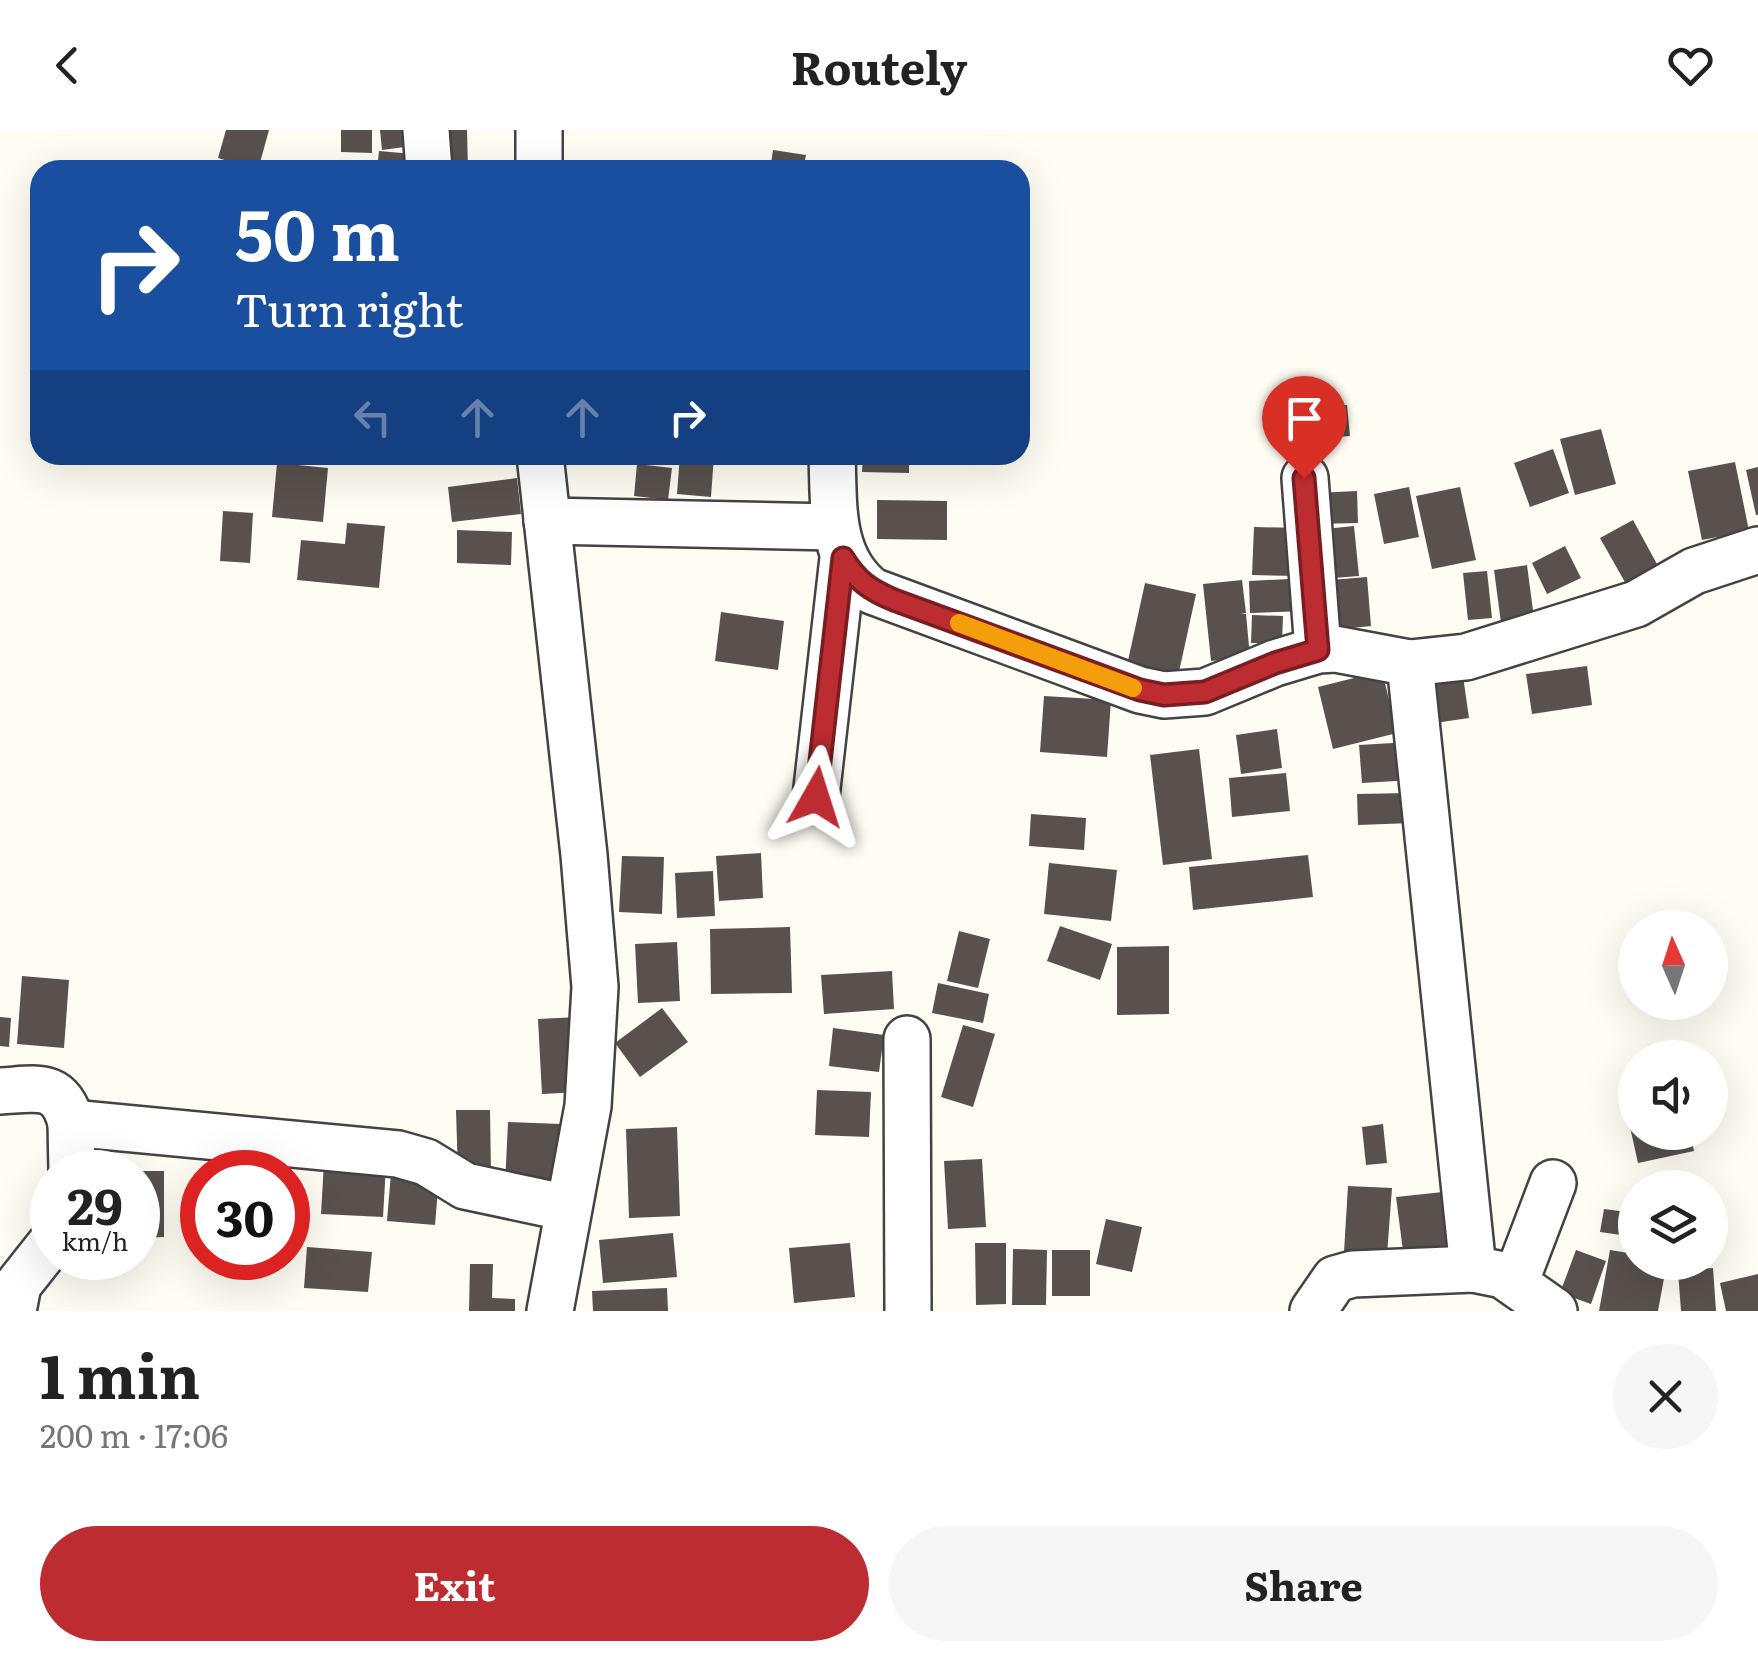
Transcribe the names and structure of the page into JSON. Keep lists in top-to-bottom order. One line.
{"north":"top","page":{"header":"Routely","turn":["50 m","Turn right"],"speed":"29 km/h","limit":"30","heading":["1 min","200 m · 17:06"],"buttons":["Exit","Share"]}}
